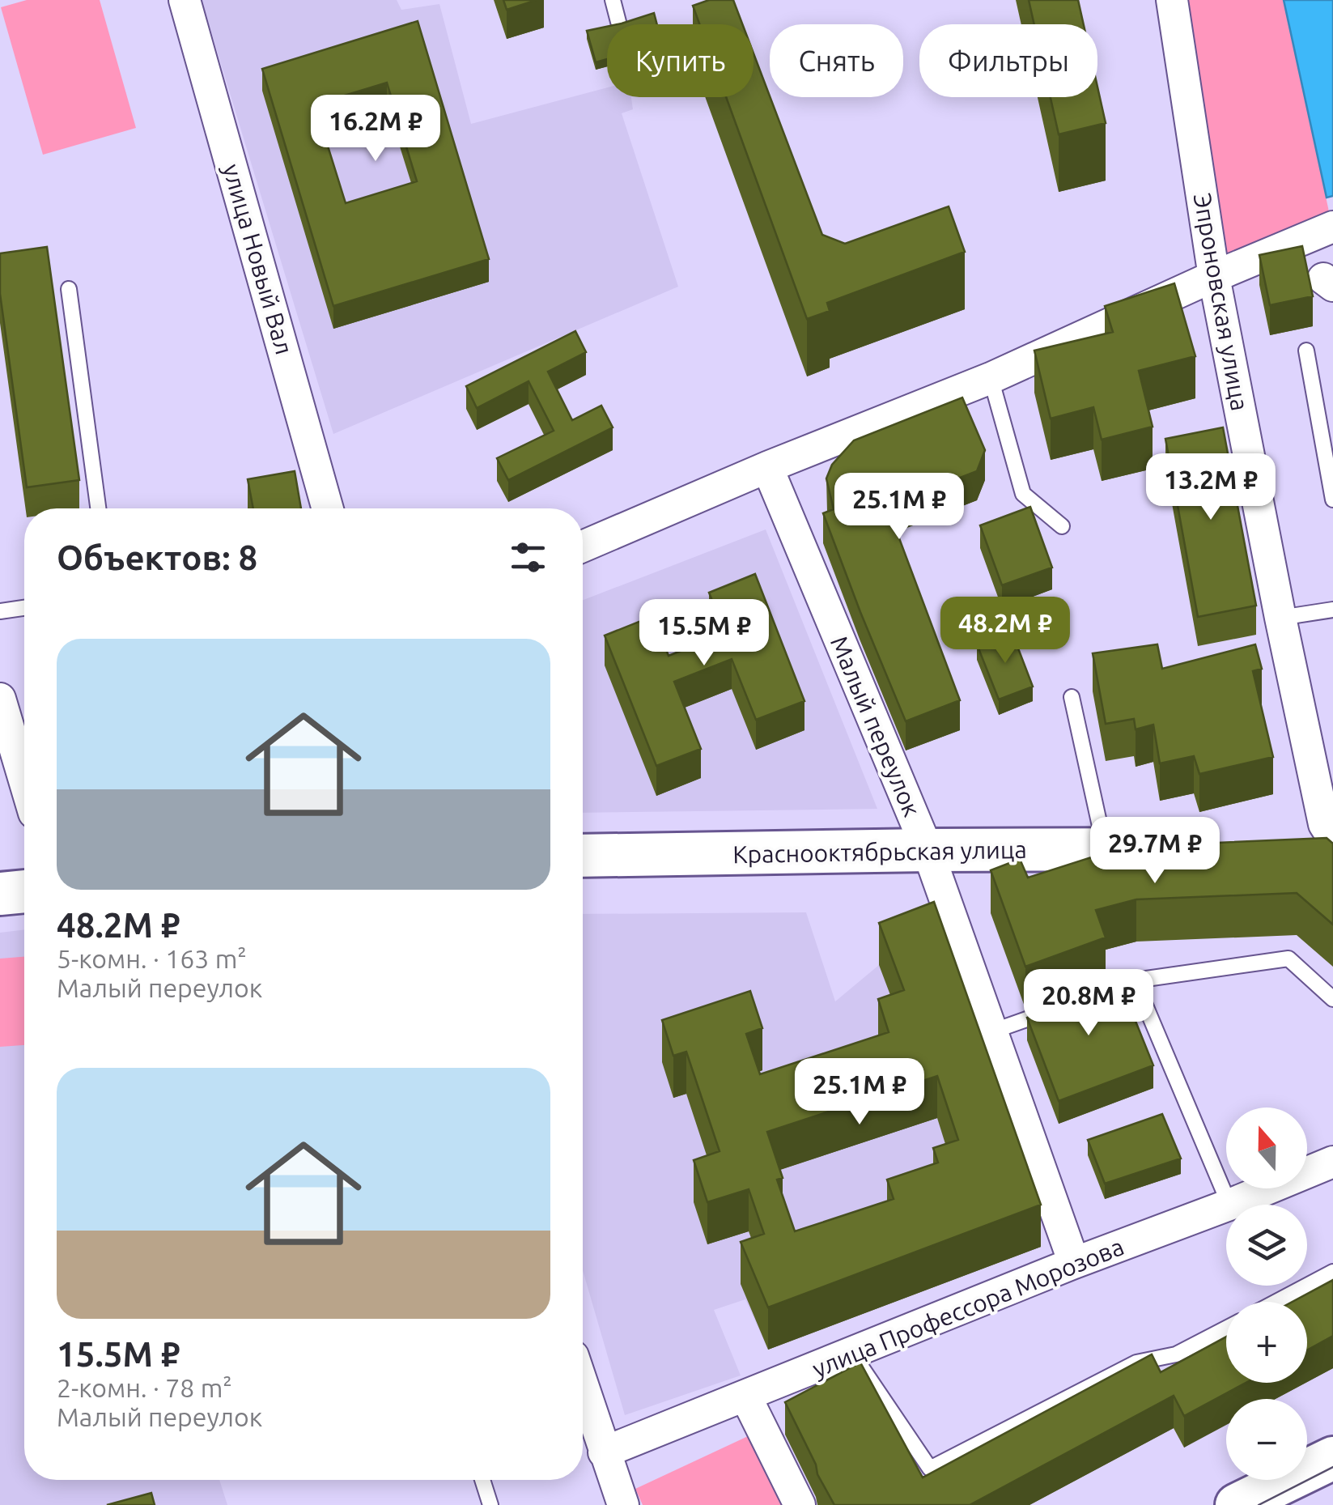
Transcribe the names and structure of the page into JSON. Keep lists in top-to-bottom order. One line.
{"streets":{"street":["улица Новый Вал","Эпроновская улица","Малый переулок","Краснооктябрьская улица","улица Профессора Морозова"]},"crossings":[["Малый переулок","Краснооктябрьская улица"],["Малый переулок","улица Профессора Морозова"]],"north":"top","page":{"chip":["Купить","Снять","Фильтры"],"price":["16.2M ₽","13.2M ₽","25.1M ₽","48.2M ₽","15.5M ₽","29.7M ₽","20.8M ₽","25.1M ₽"],"heading":"Объектов: 8","list":[{"name":"48.2M ₽","note":"5-комн. · 163 m² · Малый переулок"},{"name":"15.5M ₽","note":"2-комн. · 78 m² · Малый переулок"}],"map_buttons":["+","−"]}}
